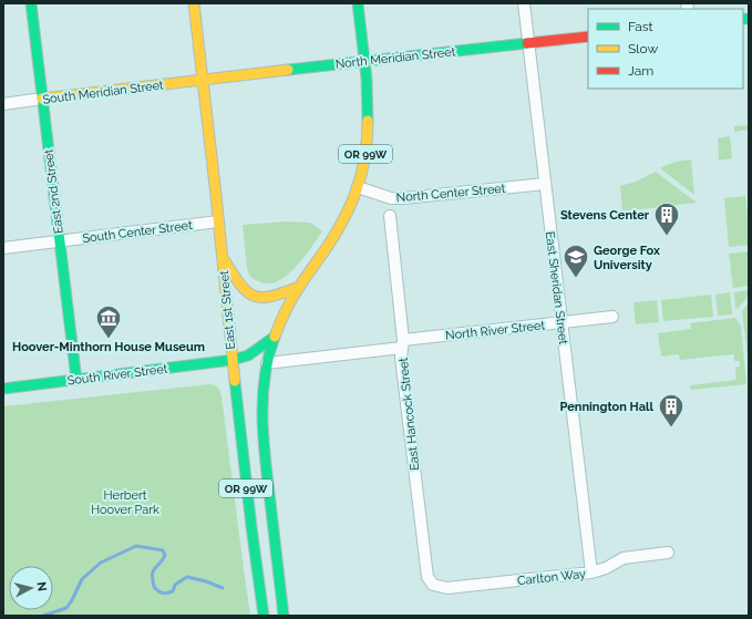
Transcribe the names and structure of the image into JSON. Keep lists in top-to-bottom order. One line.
{"streets":{"main road":["North Meridian Street","South Meridian Street","OR 99W","East 2nd Street","East 1st Street","South River Street"],"street":["North Center Street","South Center Street","East Sheridan Street","North River Street","East Hancock Street","Carlton Way"]},"crossings":[["North Meridian Street","South Meridian Street"],["North Meridian Street","OR 99W"],["North Meridian Street","East Sheridan Street"],["North Meridian Street","East 1st Street"],["South Meridian Street","East 2nd Street"],["South Meridian Street","East 1st Street"],["OR 99W","North Center Street"],["OR 99W","North River Street"],["OR 99W","South River Street"],["East 2nd Street","South Center Street"],["East 2nd Street","South River Street"],["North Center Street","East Sheridan Street"],["South Center Street","East 1st Street"],["East Sheridan Street","North River Street"],["East Sheridan Street","Carlton Way"],["East 1st Street","South River Street"],["North River Street","East Hancock Street"],["East Hancock Street","Carlton Way"]],"parks":["Herbert Hoover Park"],"places":{"building":["Stevens Center","Pennington Hall"],"school or university":["George Fox University"],"museum":["Hoover-Minthorn House Museum"]},"legend":["Fast","Slow","Jam"],"north":"right"}
